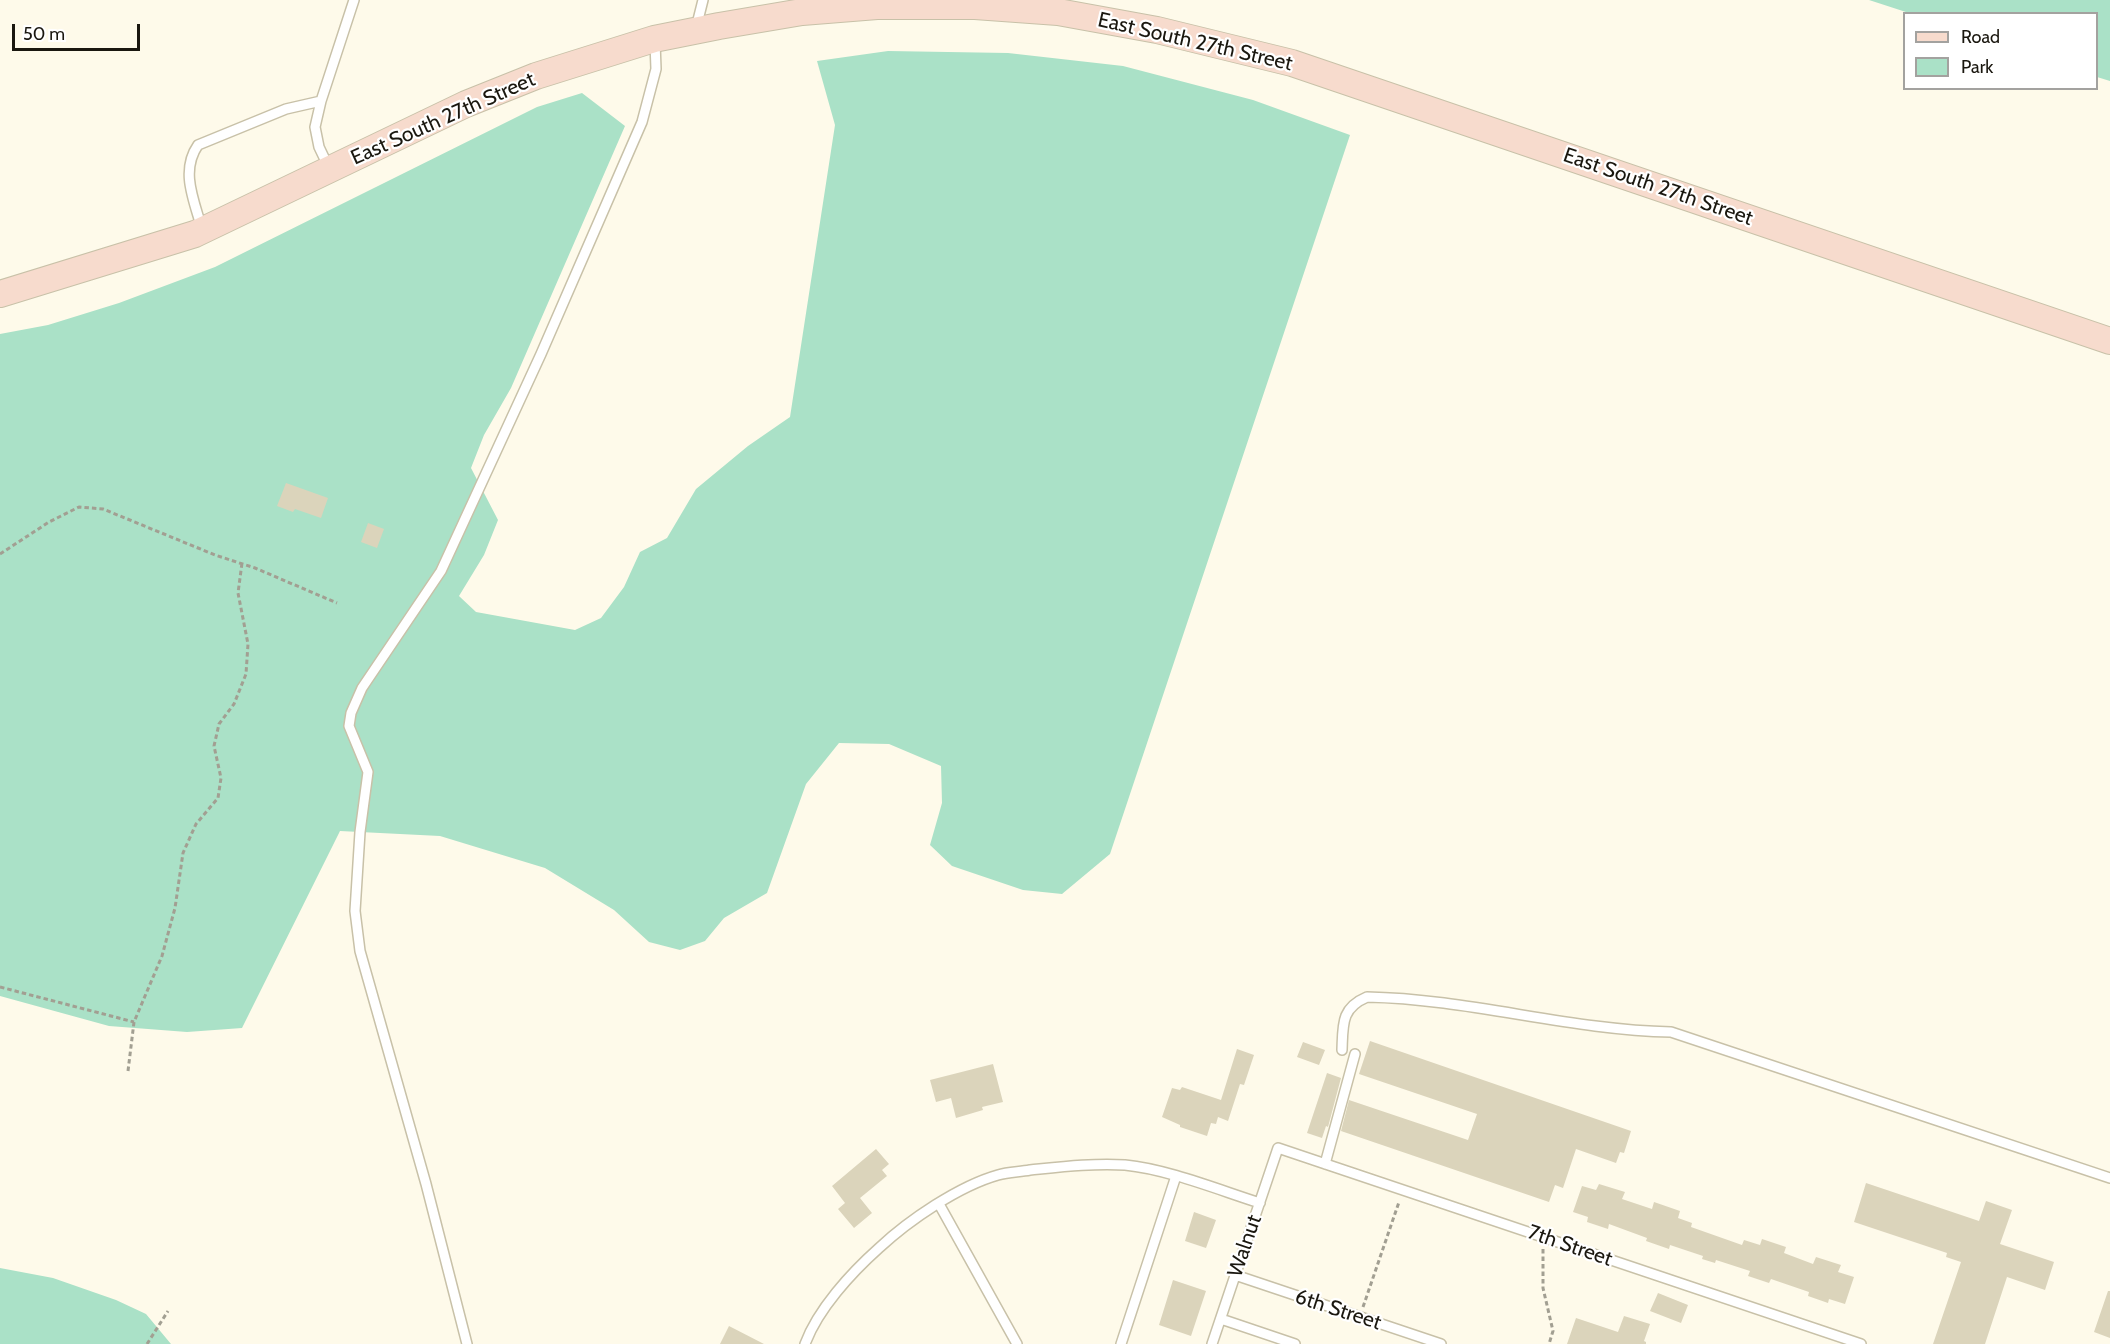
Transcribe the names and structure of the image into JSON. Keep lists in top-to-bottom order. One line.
{"streets":{"main road":["East South 27th Street"],"lane":["Walnut","7th Street","6th Street"]},"crossings":[["Walnut","7th Street"],["Walnut","6th Street"]],"legend":["Road","Park"],"scale_bar":"50 m"}
